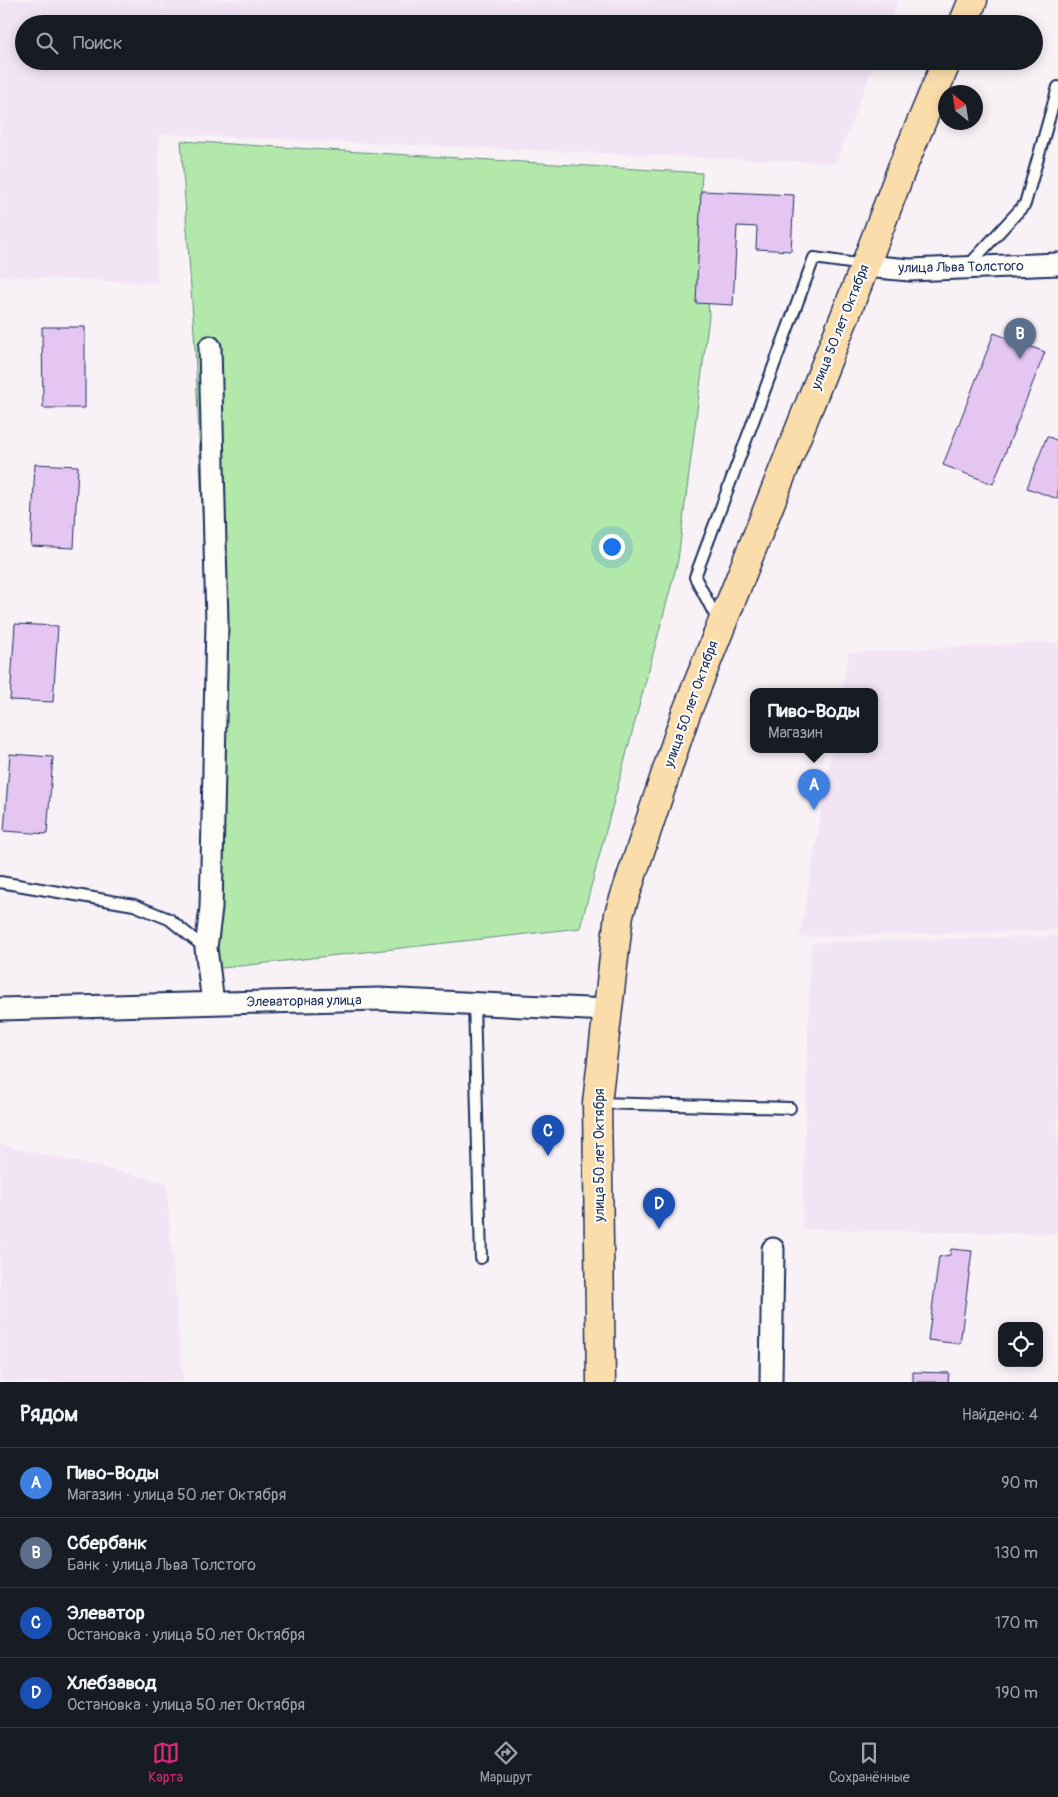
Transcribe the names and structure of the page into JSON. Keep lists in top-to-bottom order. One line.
{"streets":{"highway":["улица 50 лет Октября"],"street":["улица Льва Толстого","Элеваторная улица"]},"crossings":[["улица Льва Толстого","улица 50 лет Октября"],["улица 50 лет Октября","Элеваторная улица"]],"north":"top left","page":{"search":"Поиск","pins":["B","A","C","D"],"popup":["Пиво-Воды","Магазин"],"heading":["Рядом","Найдено: 4"],"list":[{"mark":"A","name":"Пиво-Воды","note":"Магазин · улица 50 лет Октября","value":"90 m"},{"mark":"B","name":"Сбербанк","note":"Банк · улица Льва Толстого","value":"130 m"},{"mark":"C","name":"Элеватор","note":"Остановка · улица 50 лет Октября","value":"170 m"},{"mark":"D","name":"Хлебзавод","note":"Остановка · улица 50 лет Октября","value":"190 m"}],"nav":["Карта","Маршрут","Сохранённые"]}}
